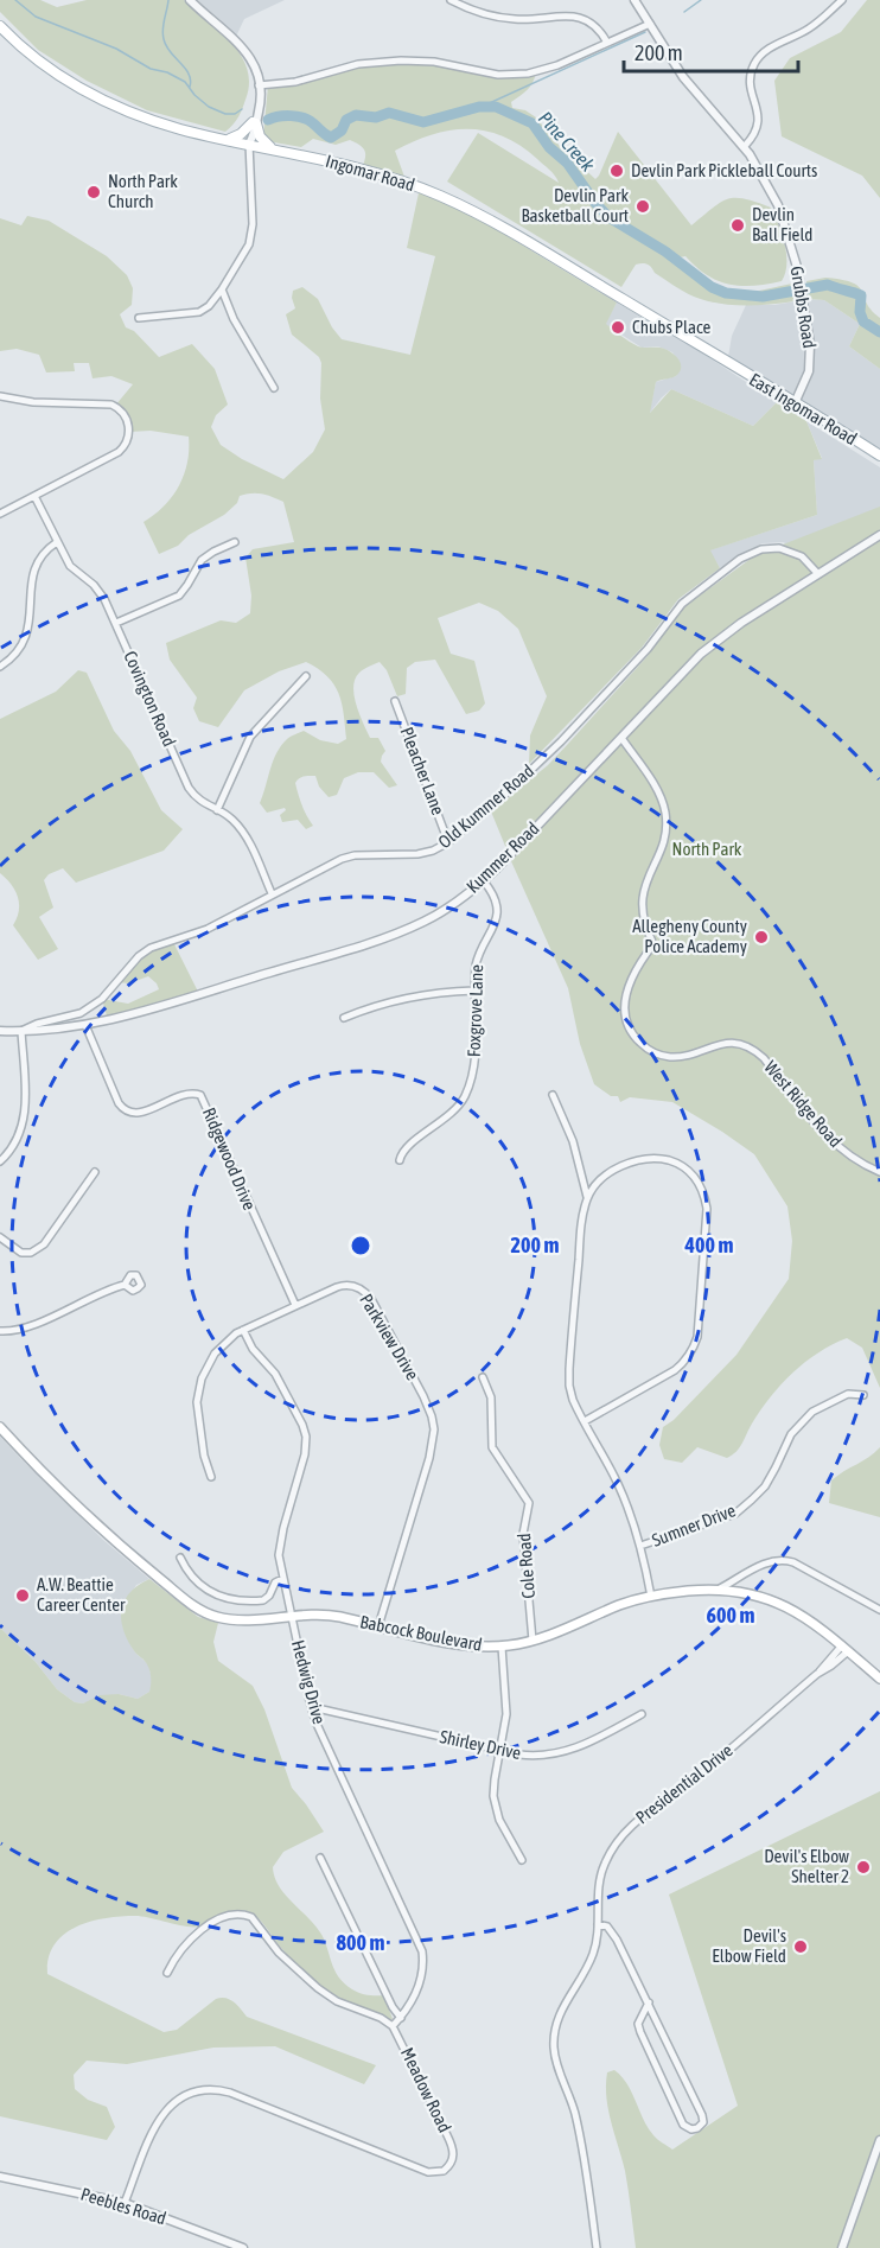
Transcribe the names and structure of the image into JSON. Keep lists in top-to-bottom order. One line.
{"streets":{"main road":["Ingomar Road","East Ingomar Road","Babcock Boulevard"],"street":["Grubbs Road","Covington Road","Pleacher Lane","Old Kummer Road","Kummer Road","Foxgrove Lane","West Ridge Road","Ridgewood Drive","Parkview Drive","Sumner Drive","Cole Road","Hedwig Drive","Shirley Drive","Presidential Drive","Meadow Road","Peebles Road"]},"crossings":[["Ingomar Road","East Ingomar Road"],["Grubbs Road","East Ingomar Road"],["Covington Road","Old Kummer Road"],["Pleacher Lane","Old Kummer Road"],["Old Kummer Road","Kummer Road"],["Kummer Road","Foxgrove Lane"],["Kummer Road","West Ridge Road"],["Kummer Road","Ridgewood Drive"],["Ridgewood Drive","Parkview Drive"],["Parkview Drive","Babcock Boulevard"],["Parkview Drive","Hedwig Drive"],["Cole Road","Babcock Boulevard"],["Babcock Boulevard","Hedwig Drive"],["Babcock Boulevard","Presidential Drive"],["Hedwig Drive","Shirley Drive"],["Hedwig Drive","Meadow Road"],["Meadow Road","Peebles Road"]],"water":["Pine Creek"],"parks":["North Park"],"places":["Devlin Park Pickleball Courts","North Park Church","Devlin Park Basketball Court","Devlin Ball Field","Chubs Place","Allegheny County Police Academy","A.W. Beattie Career Center","Devil's Elbow Shelter 2","Devil's Elbow Field"],"scale_bar":"200 m","rings":["200 m","400 m","600 m","800 m"]}
